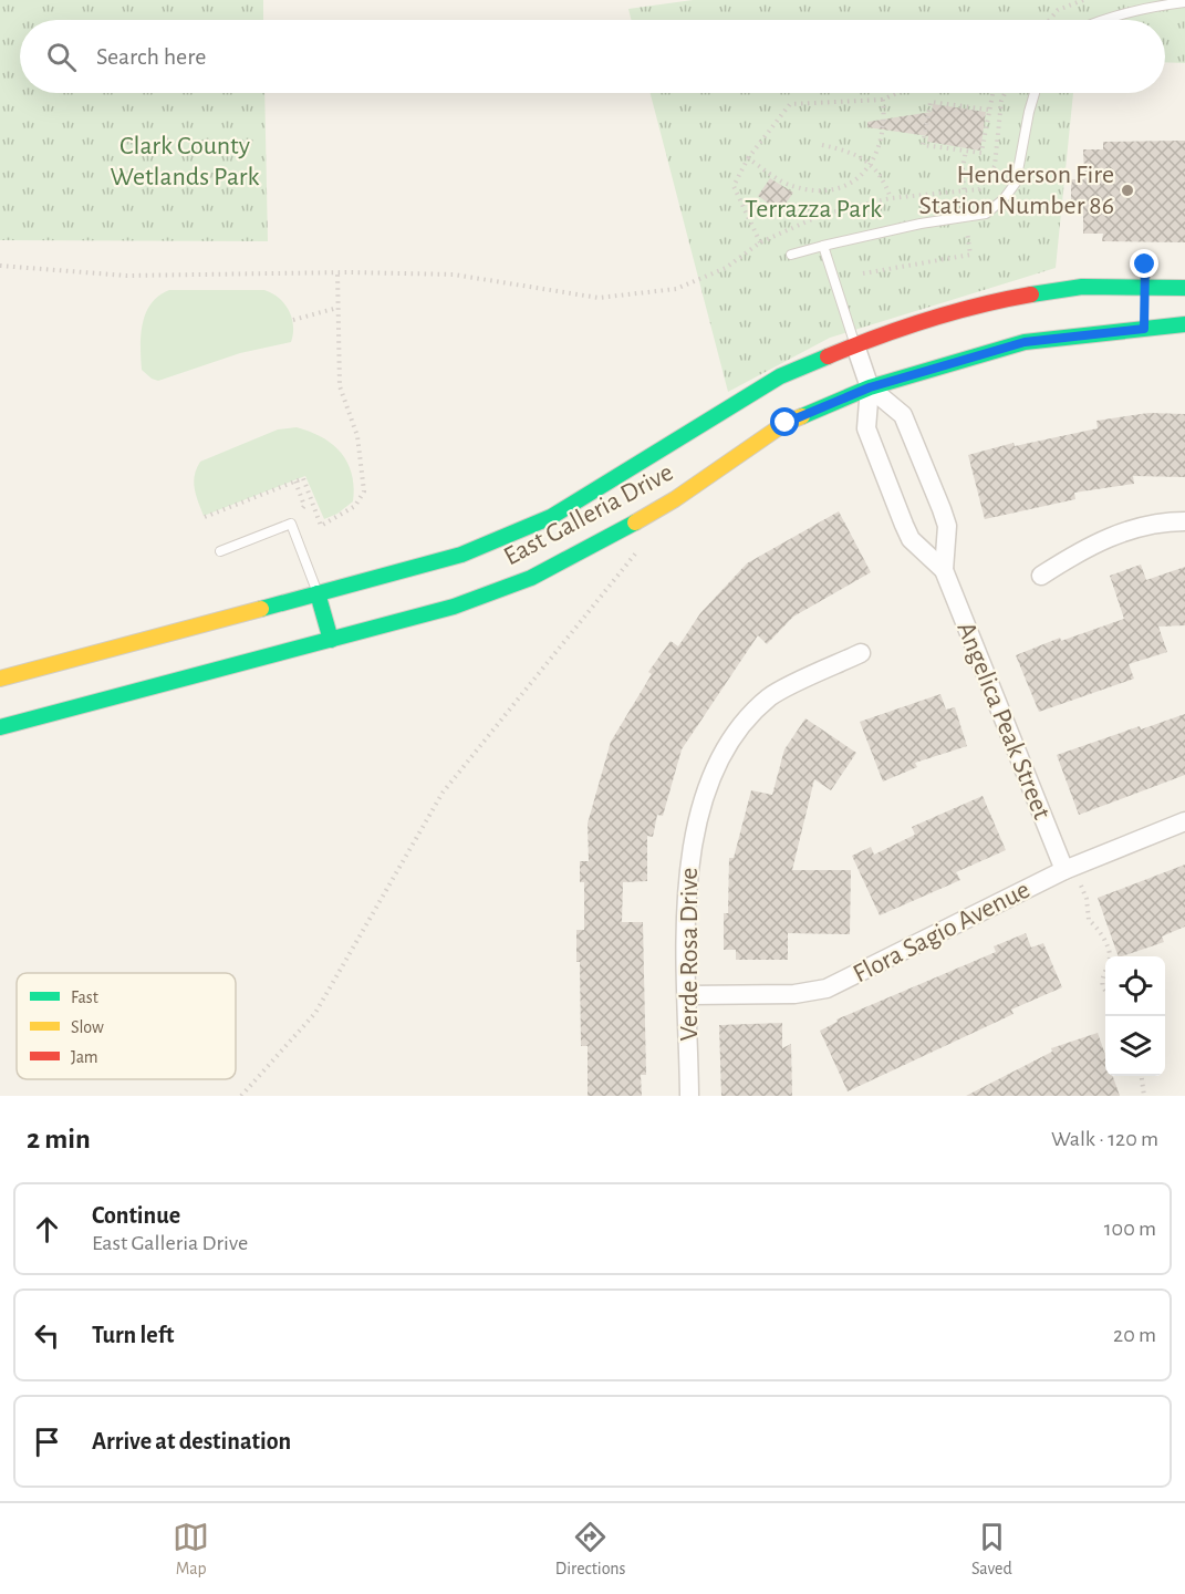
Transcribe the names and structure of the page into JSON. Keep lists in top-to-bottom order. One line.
{"streets":{"main road":["East Galleria Drive"],"street":["Angelica Peak Street","Flora Sagio Avenue","Verde Rosa Drive"]},"crossings":[["East Galleria Drive","Angelica Peak Street"],["Angelica Peak Street","Flora Sagio Avenue"],["Flora Sagio Avenue","Verde Rosa Drive"]],"parks":["Clark County Wetlands Park","Terrazza Park"],"places":["Henderson Fire Station Number 86"],"legend":["Fast","Slow","Jam"],"page":{"search":"Search here","heading":["2 min","Walk · 120 m"],"list":[["Continue","East Galleria Drive","100 m"],["Turn left","20 m"],"Arrive at destination"],"nav":["Map","Directions","Saved"]}}
